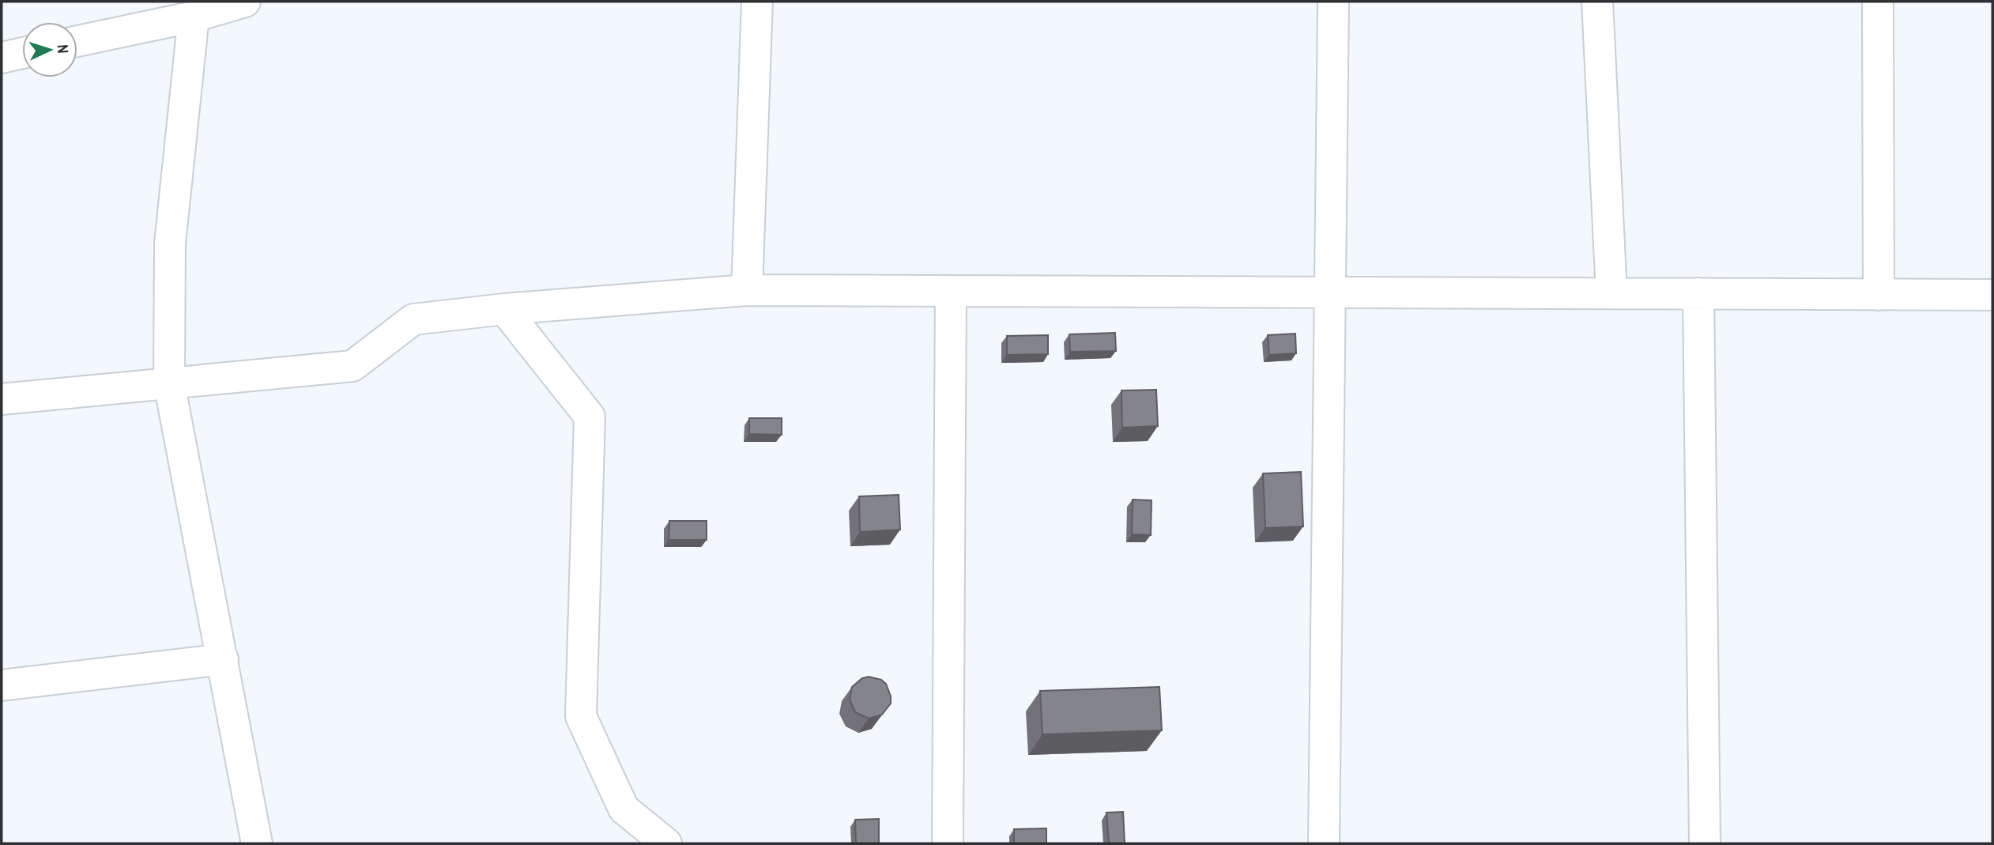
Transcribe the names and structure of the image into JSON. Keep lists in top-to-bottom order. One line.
{"north":"right"}
